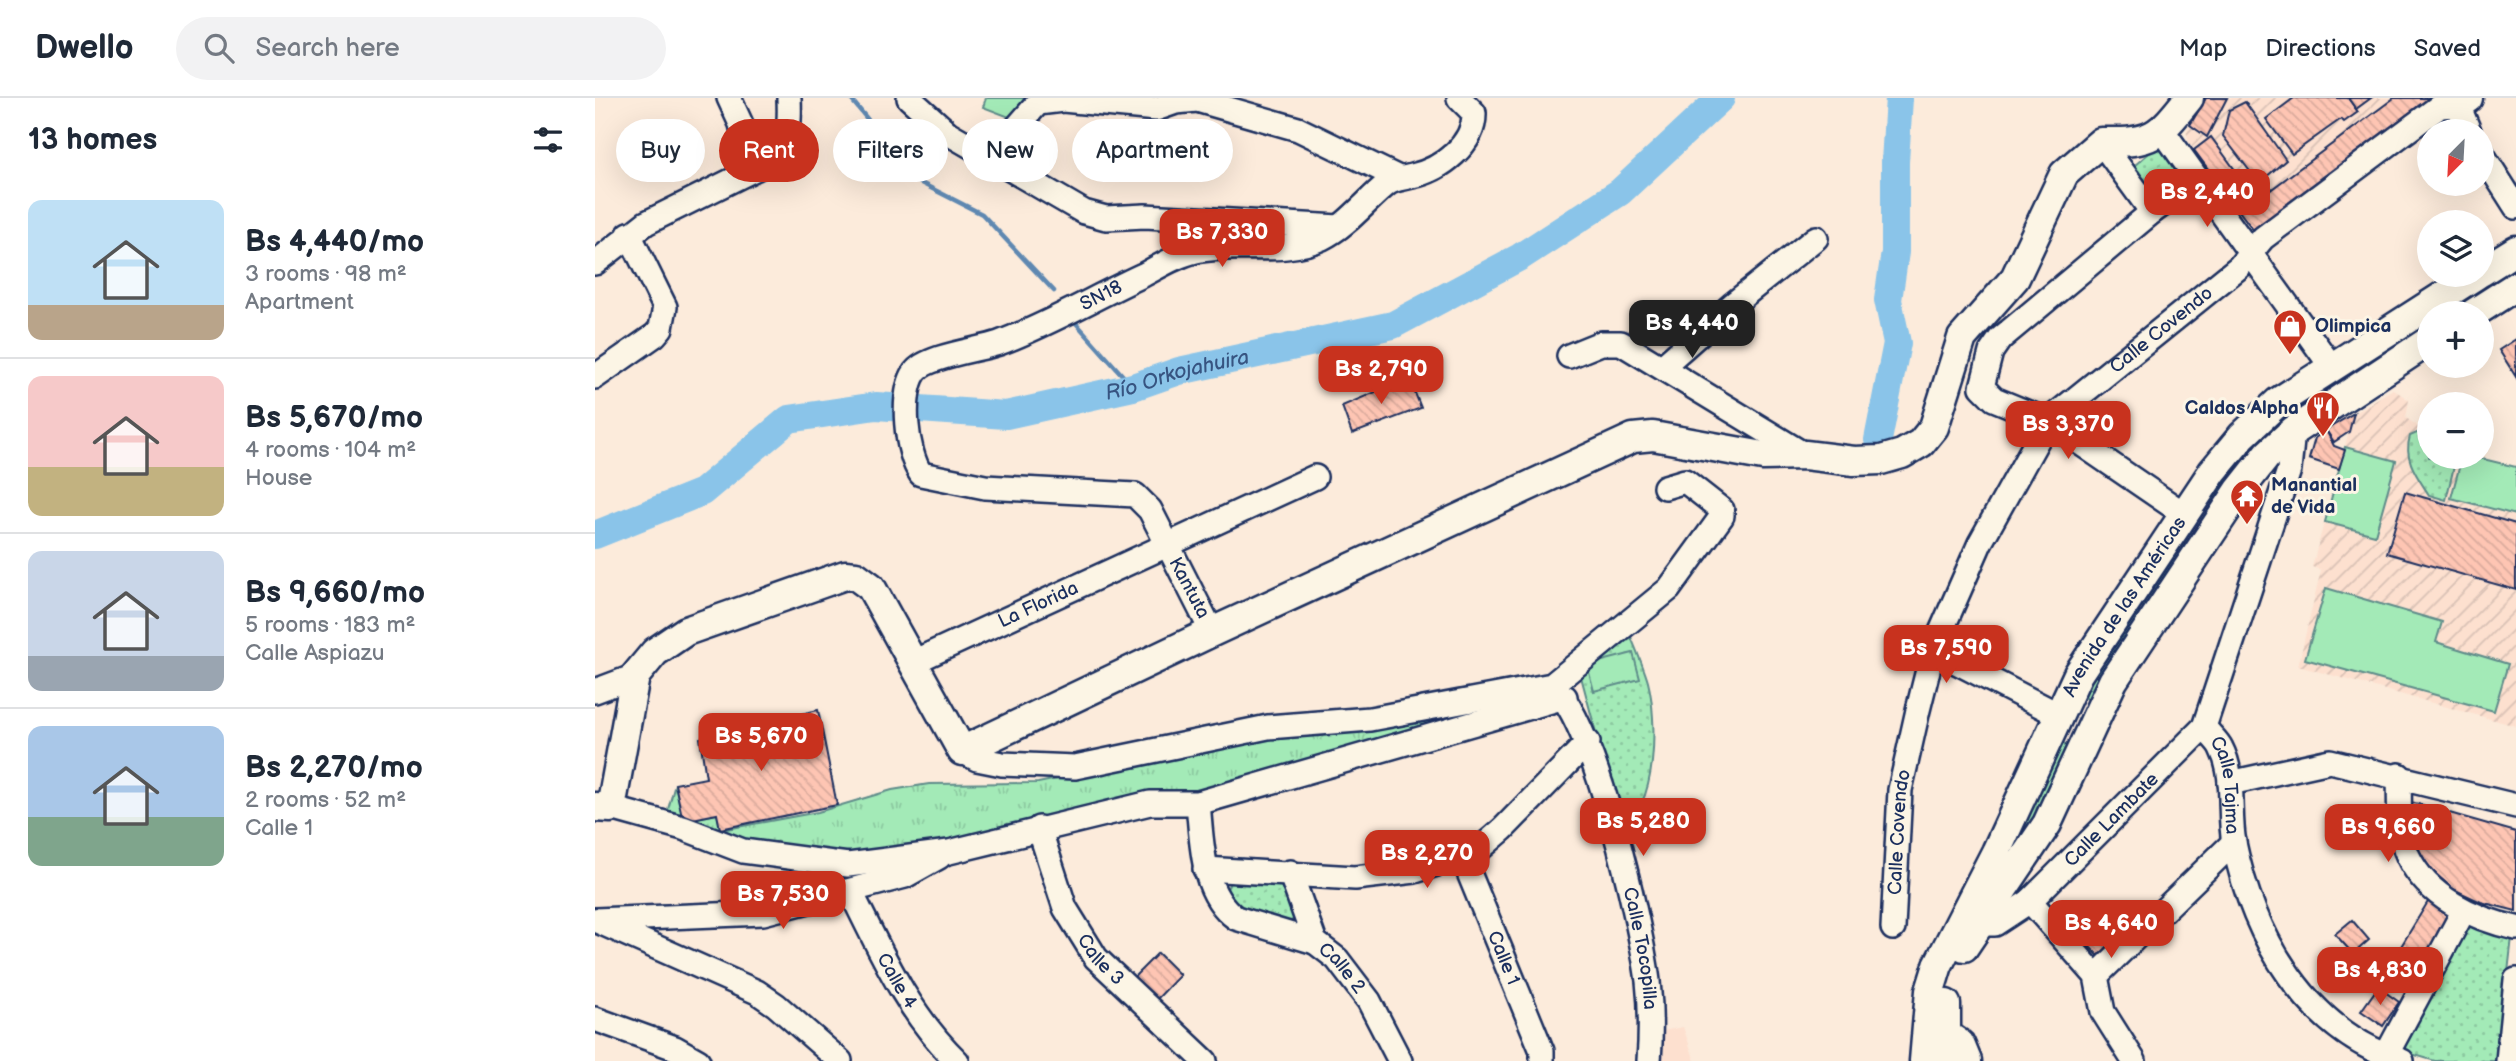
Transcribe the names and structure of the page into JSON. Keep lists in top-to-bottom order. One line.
{"streets":{"main road":["Avenida de las Américas"],"street":["SN18","Calle Covendo","Kantuta","La Florida","Calle Tajma","Calle Lambate","Calle Tocopilla","Calle 3","Calle 1","Calle 2","Calle 4"]},"crossings":[["SN18","Kantuta"],["Kantuta","La Florida"],["Avenida de las Américas","Calle Tajma"],["Avenida de las Américas","Calle Lambate"],["Calle Tajma","Calle Lambate"]],"water":["Río Orkojahuira"],"places":{"shop":["Olimpica"],"restaurant":["Caldos Alpha"],"temple":["Manantial de Vida"]},"north":"bottom left","page":{"header":"Dwello","search":"Search here","nav":["Map","Directions","Saved"],"heading":"13 homes","map_buttons":["+","−"],"chip":["Buy","Rent","Filters","New","Apartment"],"price":["Bs 2,440","Bs 7,330","Bs 4,440","Bs 2,790","Bs 3,370","Bs 7,590","Bs 5,670","Bs 5,280","Bs 9,660","Bs 2,270","Bs 7,530","Bs 4,640","Bs 4,830"],"list":[{"name":"Bs 4,440/mo","note":"3 rooms · 98 m² · Apartment"},{"name":"Bs 5,670/mo","note":"4 rooms · 104 m² · House"},{"name":"Bs 9,660/mo","note":"5 rooms · 183 m² · Calle Aspiazu"},{"name":"Bs 2,270/mo","note":"2 rooms · 52 m² · Calle 1"}]}}
